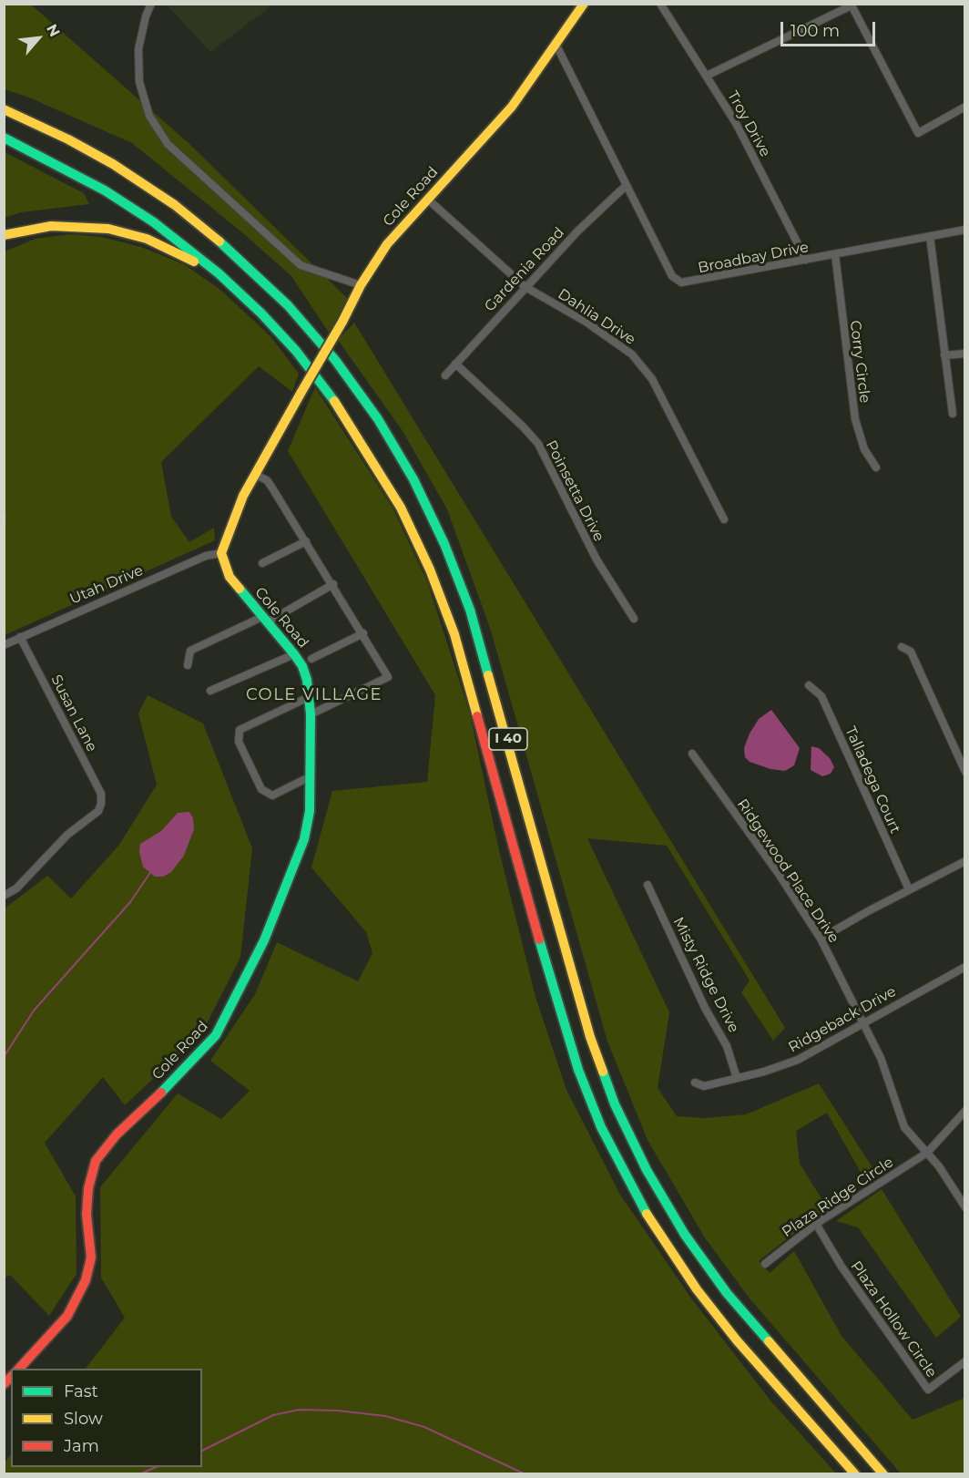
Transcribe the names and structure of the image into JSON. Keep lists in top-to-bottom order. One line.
{"streets":{"main road":["Cole Road","I 40"],"street":["Troy Drive","Broadbay Drive","Gardenia Road","Dahlia Drive","Corry Circle","Poinsetta Drive","Utah Drive","Susan Lane","Talladega Court","Ridgewood Place Drive","Misty Ridge Drive","Ridgeback Drive","Plaza Ridge Circle","Plaza Hollow Circle"]},"crossings":[["Troy Drive","Broadbay Drive"],["Cole Road","Broadbay Drive"],["Cole Road","Dahlia Drive"],["Cole Road","Utah Drive"],["Broadbay Drive","Gardenia Road"],["Broadbay Drive","Corry Circle"],["Gardenia Road","Dahlia Drive"],["Gardenia Road","Poinsetta Drive"],["Utah Drive","Susan Lane"],["Ridgewood Place Drive","Ridgeback Drive"],["Ridgewood Place Drive","Plaza Ridge Circle"],["Misty Ridge Drive","Ridgeback Drive"],["Plaza Ridge Circle","Plaza Hollow Circle"]],"districts":["COLE VILLAGE"],"legend":["Fast","Slow","Jam"],"scale_bar":"100 m","north":"top right"}
